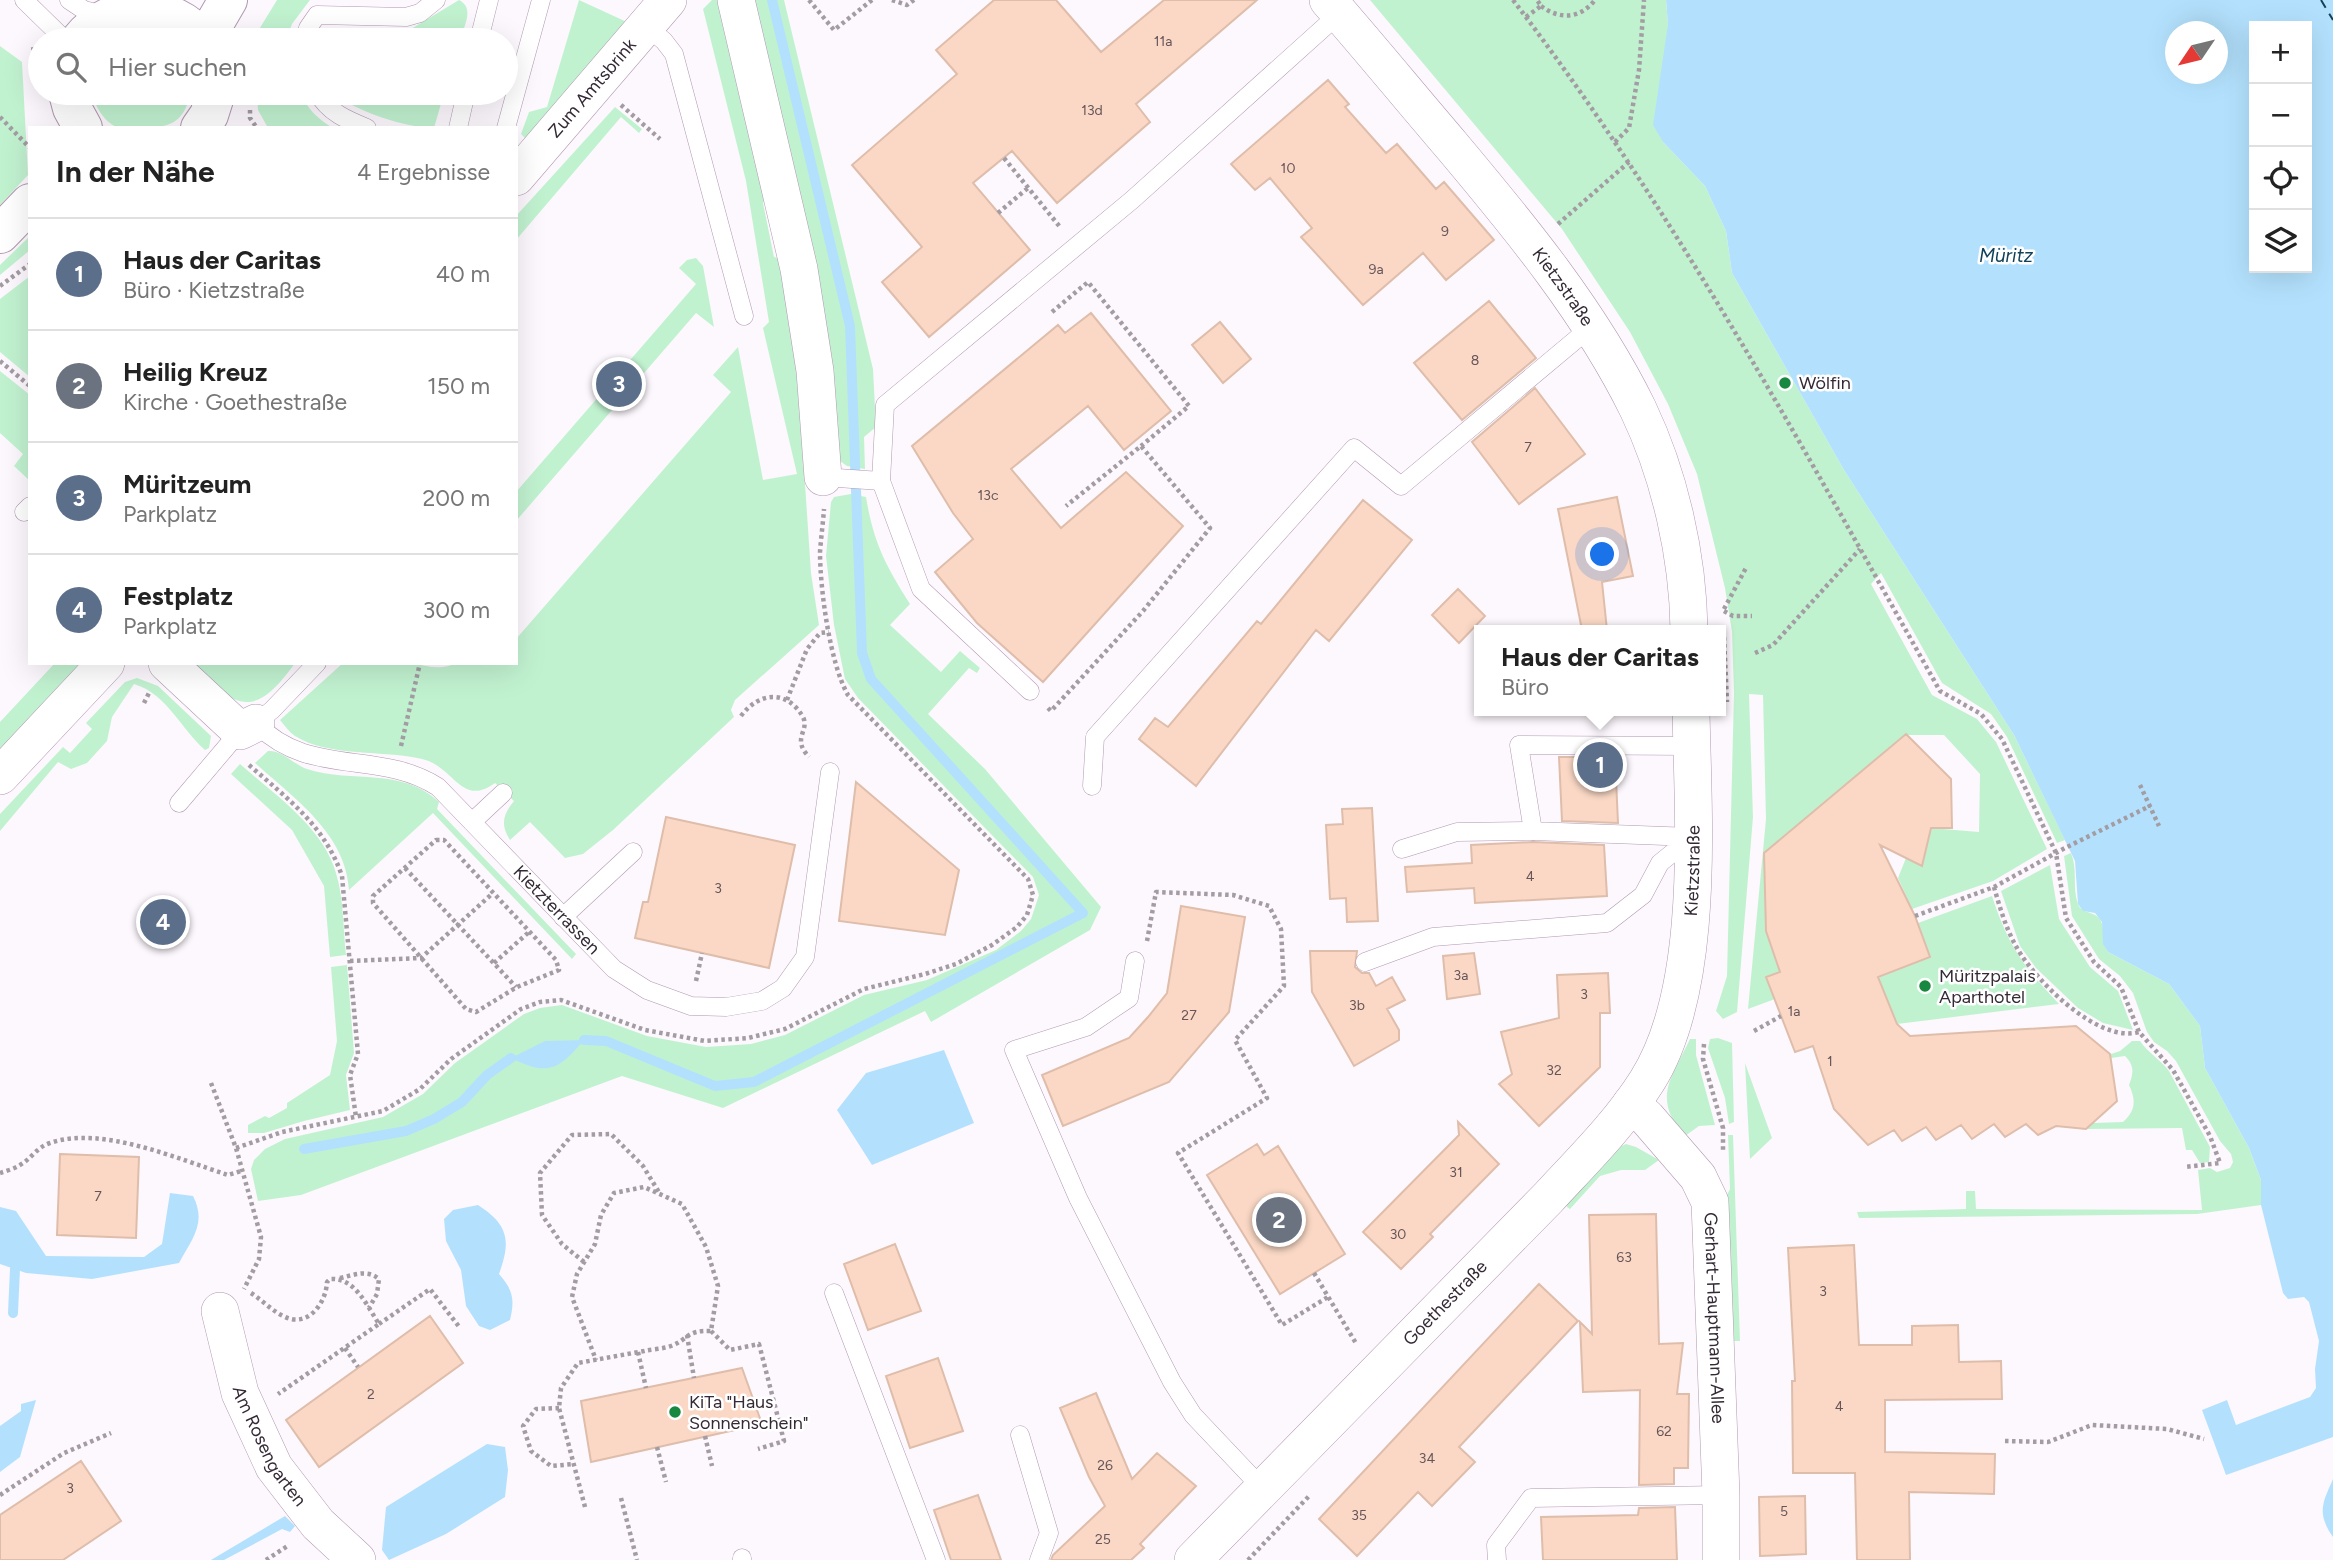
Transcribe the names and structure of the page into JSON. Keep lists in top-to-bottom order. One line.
{"streets":{"street":["Zum Amtsbrink","Kietzstraße","Kietzterrassen","Goethestraße","Gerhart-Hauptmann-Allee","Am Rosengarten"]},"crossings":[["Kietzstraße","Goethestraße"],["Goethestraße","Gerhart-Hauptmann-Allee"]],"water":["Müritz"],"places":["Wölfin","Müritzpalais Aparthotel","KiTa \"Haus Sonnenschein\""],"house_numbers":["11a","13d","10","9","9a","8","7","13c","4","3","3a","3","3b","1a","27","1","32","31","7","30","63","3","2","4","62","34","26","3","5","35","25"],"north":"bottom left","page":{"map_buttons":["+","−"],"search":"Hier suchen","heading":["In der Nähe","4 Ergebnisse"],"list":[{"mark":"1","name":"Haus der Caritas","note":"Büro · Kietzstraße","value":"40 m"},{"mark":"2","name":"Heilig Kreuz","note":"Kirche · Goethestraße","value":"150 m"},{"mark":"3","name":"Müritzeum","note":"Parkplatz","value":"200 m"},{"mark":"4","name":"Festplatz","note":"Parkplatz","value":"300 m"}],"pins":["3","1","4","2"],"popup":["Haus der Caritas","Büro"]}}
